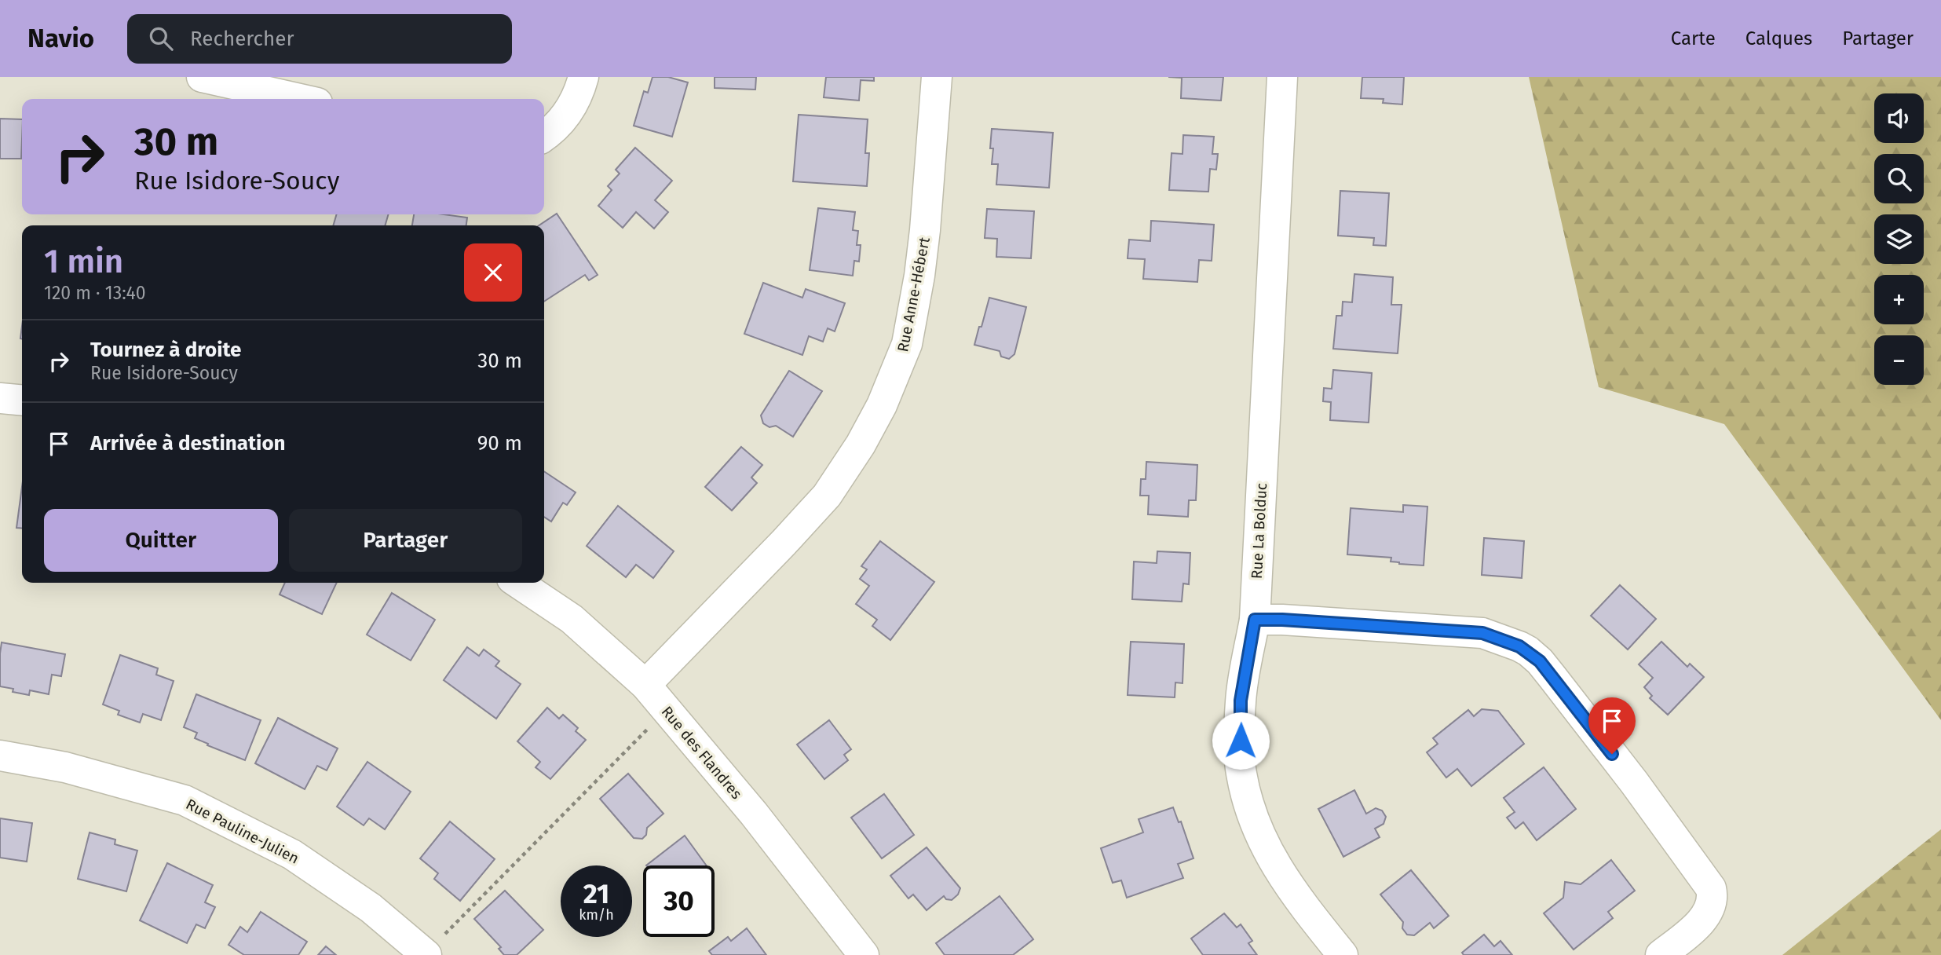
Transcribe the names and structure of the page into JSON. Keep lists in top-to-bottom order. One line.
{"streets":{"street":["Rue Anne-Hébert","Rue La Bolduc","Rue des Flandres","Rue Pauline-Julien"]},"crossings":[["Rue Anne-Hébert","Rue des Flandres"]],"page":{"header":"Navio","search":"Rechercher","nav":["Carte","Calques","Partager"],"map_buttons":["+","−"],"turn":["30 m","Rue Isidore-Soucy"],"heading":["1 min","120 m · 13:40"],"list":[{"name":"Tournez à droite","note":"Rue Isidore-Soucy","value":"30 m"},{"name":"Arrivée à destination","value":"90 m"}],"buttons":["Quitter","Partager"],"speed":"21 km/h","limit":"30"}}
